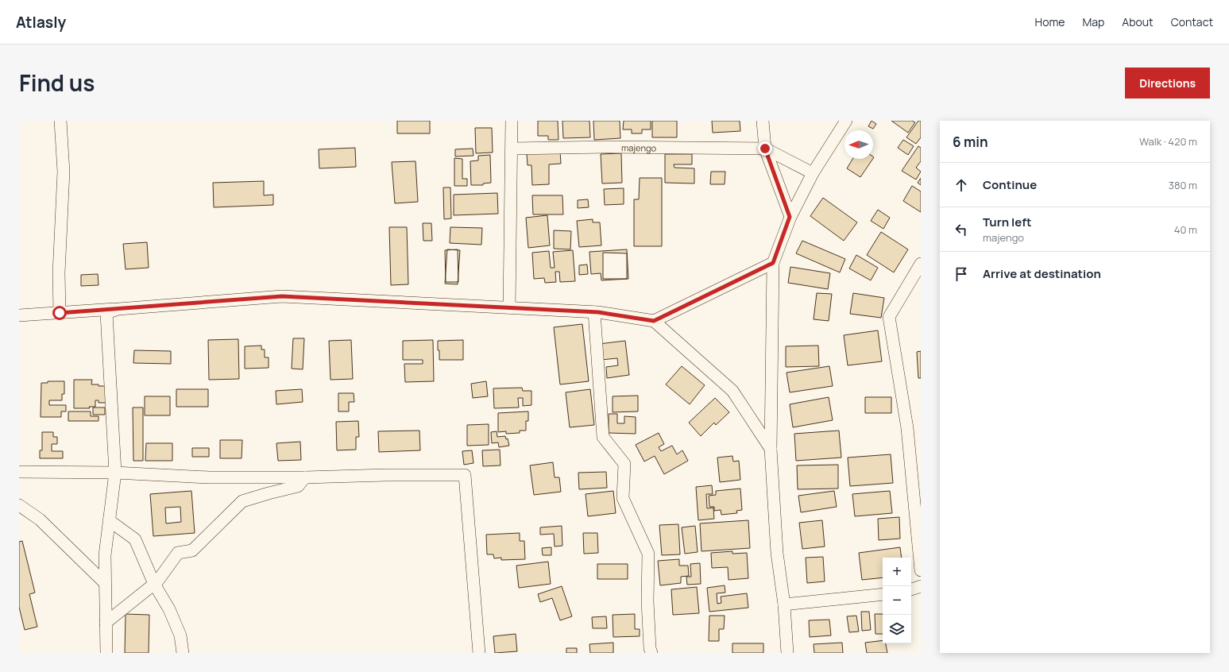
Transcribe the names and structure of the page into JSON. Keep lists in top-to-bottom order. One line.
{"streets":{"street":["majengo"]},"north":"left","page":{"header":"Atlasly","nav":["Home","Map","About","Contact"],"title":"Find us","buttons":"Directions","heading":["6 min","Walk · 420 m"],"list":[["Continue","380 m"],["Turn left","majengo","40 m"],"Arrive at destination"],"map_buttons":["+","−"]}}
